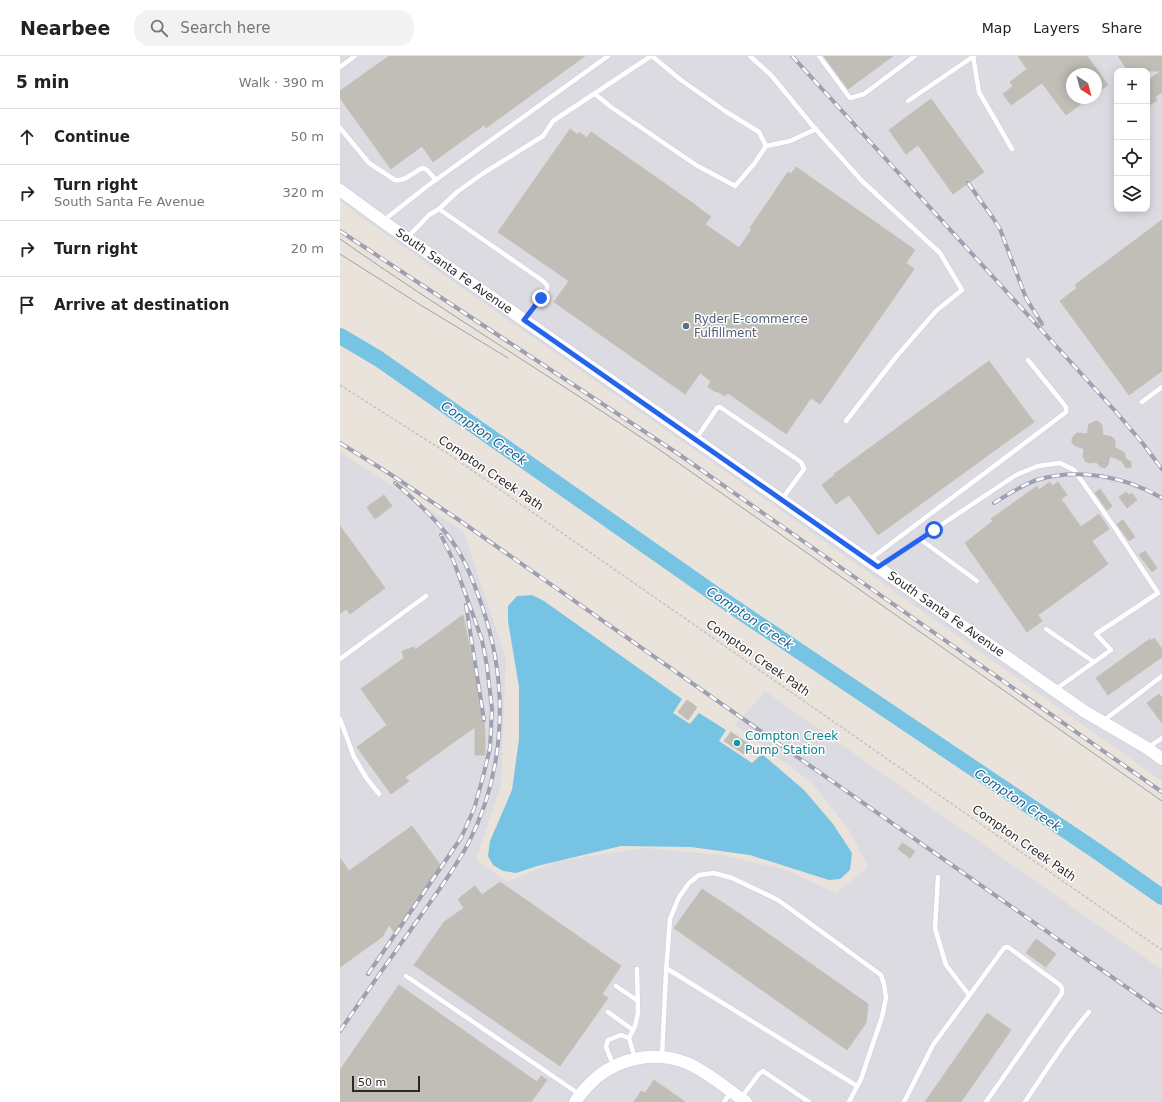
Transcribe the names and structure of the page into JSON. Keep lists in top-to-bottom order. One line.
{"streets":{"main road":["South Santa Fe Avenue"],"path":["Compton Creek Path"]},"water":["Compton Creek"],"places":["Ryder E-commerce Fulfillment","Compton Creek Pump Station"],"scale_bar":"50 m","north":"bottom right","page":{"header":"Nearbee","search":"Search here","nav":["Map","Layers","Share"],"heading":["5 min","Walk · 390 m"],"map_buttons":["+","−"],"list":[["Continue","50 m"],["Turn right","South Santa Fe Avenue","320 m"],["Turn right","20 m"],"Arrive at destination"],"scale":"50 m"}}
